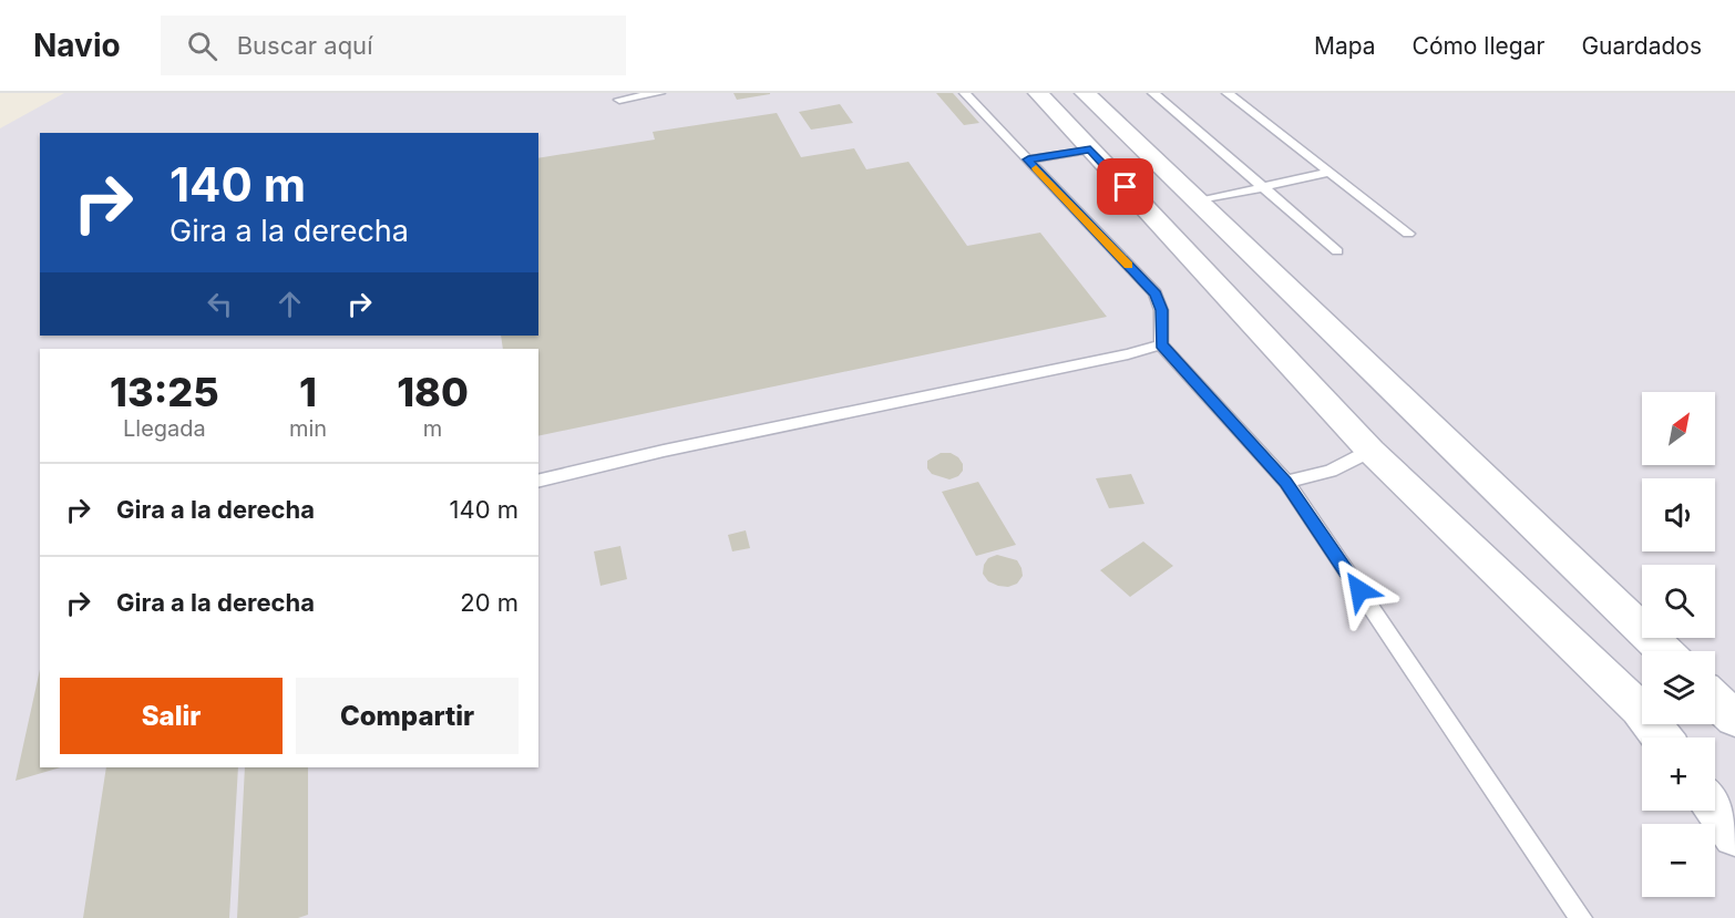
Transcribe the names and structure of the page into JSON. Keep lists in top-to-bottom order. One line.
{"north":"top right","page":{"header":"Navio","search":"Buscar aquí","nav":["Mapa","Cómo llegar","Guardados"],"turn":["140 m","Gira a la derecha"],"eta":["13:25","Llegada","1","min","180","m"],"map_buttons":["+","−"],"list":[{"name":"Gira a la derecha","value":"140 m"},{"name":"Gira a la derecha","value":"20 m"}],"buttons":["Salir","Compartir"]}}
